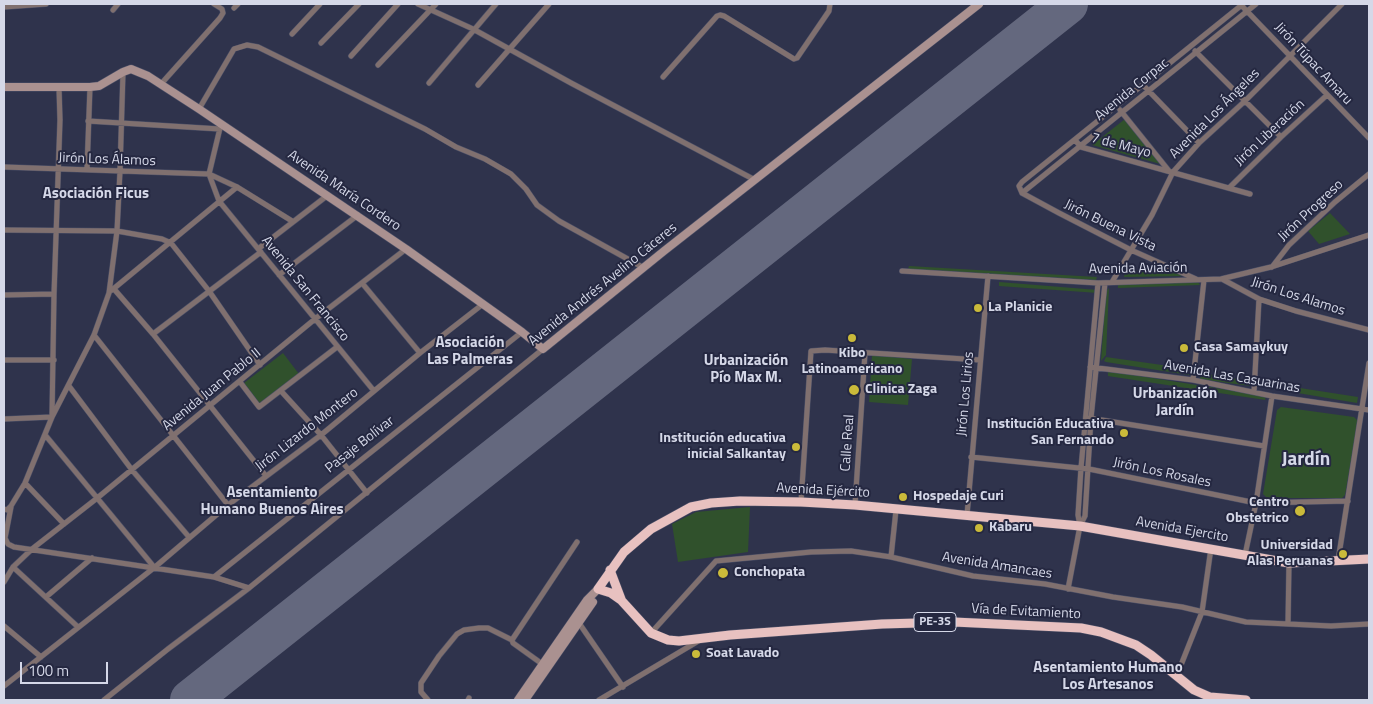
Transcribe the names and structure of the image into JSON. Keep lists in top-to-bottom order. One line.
{"streets":{"highway":["Avenida Ejército","Avenida Ejercito","Vía de Evitamiento","PE-3S"],"street":["Jirón Túpac Amaru","Avenida Corpac","Avenida Los Ángeles","Jirón Liberación","7 de Mayo","Jirón Los Álamos","Avenida María Cordero","Jirón Progreso","Jirón Buena Vista","Avenida Aviación","Avenida Andrés Avelino Cáceres","Avenida San Francisco","Jirón Los Alamos","Avenida Las Casuarinas","Avenida Juan Pablo II","Jirón Los Lirios","Jirón Lizardo Montero","Calle Real","Pasaje Bolívar","Jirón Los Rosales","Avenida Amancaes"]},"crossings":[["Jirón Túpac Amaru","Avenida Corpac"],["Jirón Túpac Amaru","Avenida Los Ángeles"],["Jirón Túpac Amaru","Jirón Liberación"],["Avenida Corpac","7 de Mayo"],["Avenida Corpac","Jirón Buena Vista"],["Avenida Los Ángeles","7 de Mayo"],["Avenida Los Ángeles","Jirón Buena Vista"],["Avenida Los Ángeles","Avenida Aviación"],["Jirón Liberación","7 de Mayo"],["Jirón Los Álamos","Avenida San Francisco"],["Avenida María Cordero","Avenida Andrés Avelino Cáceres"],["Avenida María Cordero","Avenida Juan Pablo II"],["Avenida María Cordero","Jirón Lizardo Montero"],["Avenida María Cordero","Pasaje Bolívar"],["Jirón Progreso","Avenida Aviación"],["Jirón Buena Vista","Avenida Aviación"],["Avenida Aviación","Jirón Los Alamos"],["Avenida Aviación","Jirón Los Lirios"],["Avenida San Francisco","Avenida Juan Pablo II"],["Avenida San Francisco","Jirón Lizardo Montero"],["Jirón Los Lirios","Jirón Los Rosales"],["Jirón Los Lirios","Avenida Ejército"],["Calle Real","Avenida Ejército"],["Avenida Ejército","Avenida Ejercito"],["Avenida Amancaes","Vía de Evitamiento"]],"districts":["Asociación Ficus","Asociación Las Palmeras","Urbanización Pío Max M.","Urbanización Jardín","Jardín","Asentamiento Humano Buenos Aires","Asentamiento Humano Los Artesanos"],"places":["La Planicie","Kibo Latinoamericano","Casa Samaykuy","Clinica Zaga","Institución Educativa San Fernando","Institución educativa inicial Salkantay","Hospedaje Curi","Centro Obstetrico","Kabaru","Universidad Alas Peruanas","Conchopata","Soat Lavado"],"scale_bar":"100 m"}
